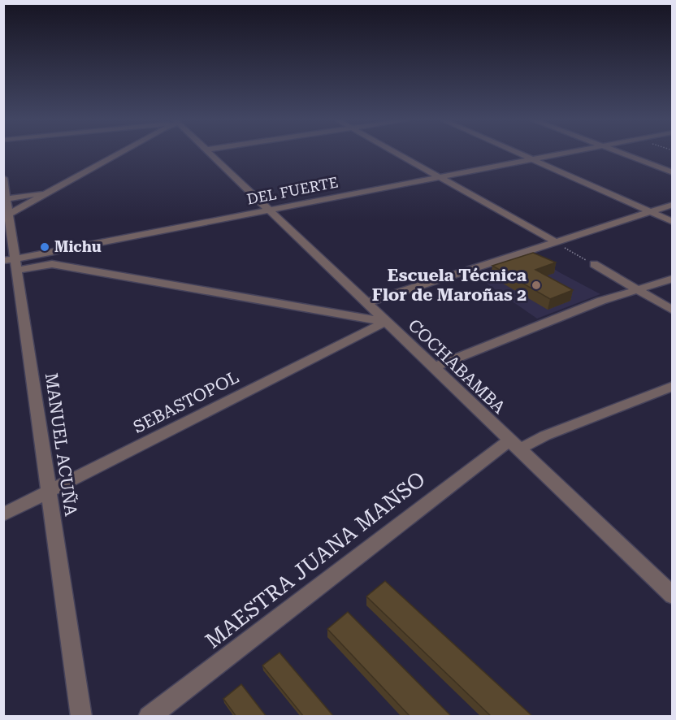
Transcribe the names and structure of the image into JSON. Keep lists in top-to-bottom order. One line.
{"streets":{"street":["DEL FUERTE","COCHABAMBA","SEBASTOPOL","MANUEL ACUÑA","MAESTRA JUANA MANSO"]},"crossings":[["DEL FUERTE","COCHABAMBA"],["DEL FUERTE","MANUEL ACUÑA"],["COCHABAMBA","SEBASTOPOL"],["COCHABAMBA","MAESTRA JUANA MANSO"],["SEBASTOPOL","MANUEL ACUÑA"]],"places":["Michu","Escuela Técnica Flor de Maroñas 2"]}
